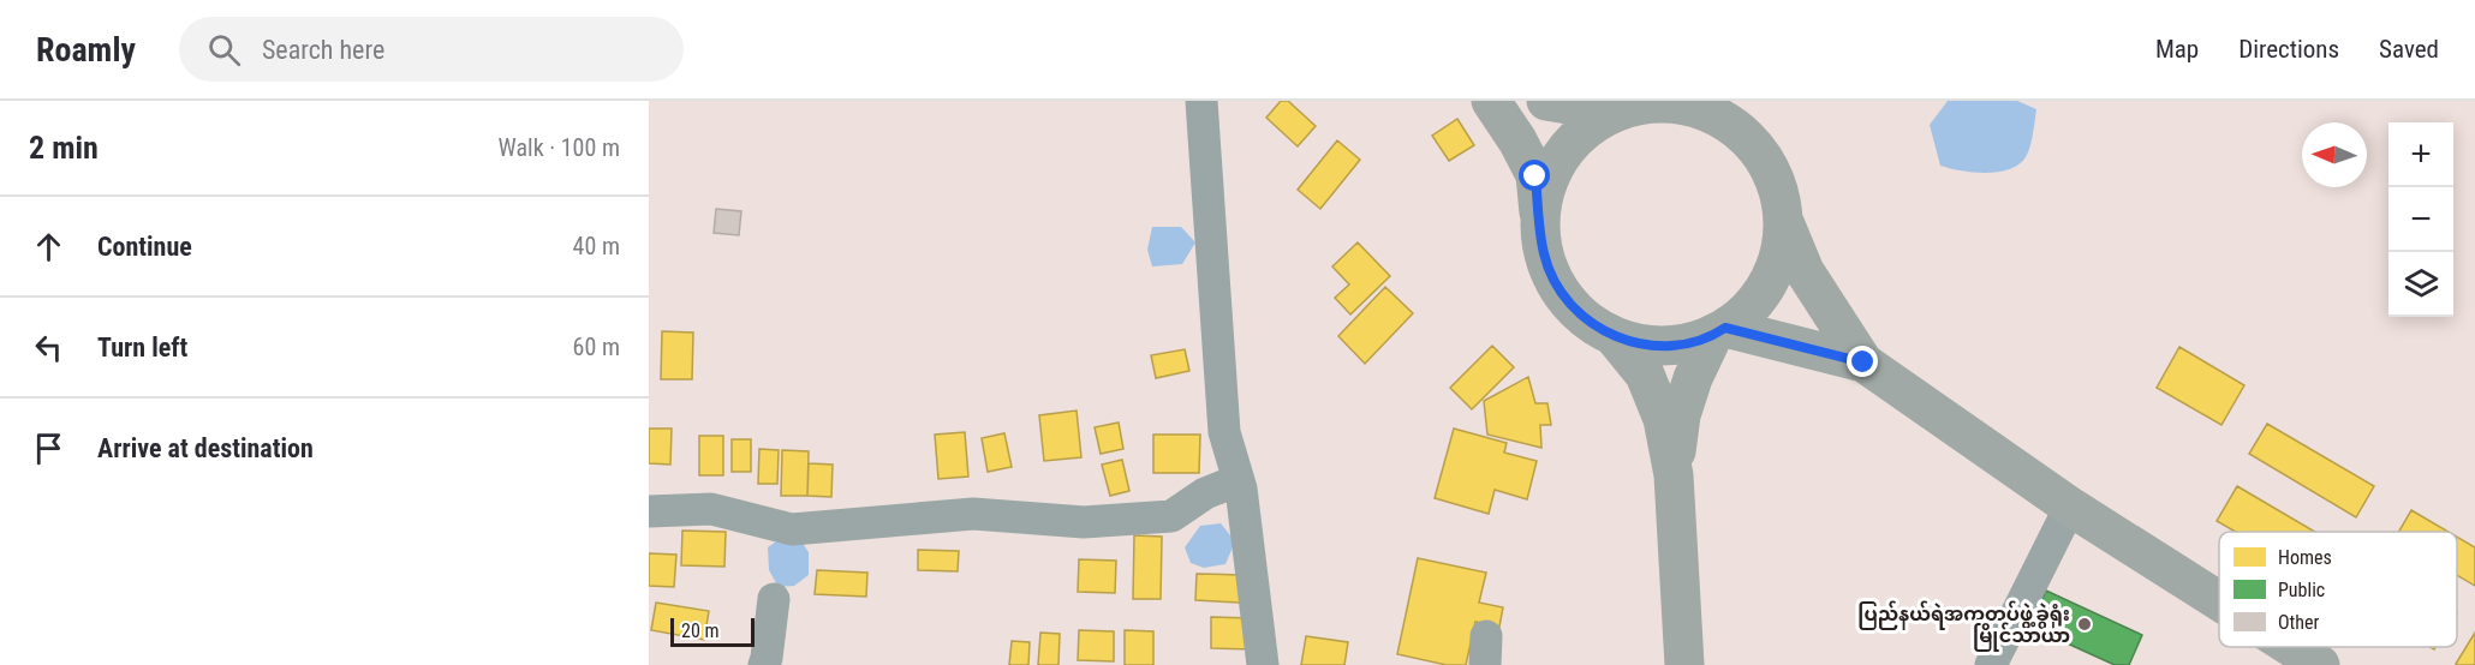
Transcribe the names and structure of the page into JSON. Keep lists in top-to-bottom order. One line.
{"places":["ပြည်နယ်ရဲအကူတပ်ဖွဲ့ခွဲရုံး မြိုင်သာယာ"],"legend":["Homes","Public","Other"],"scale_bar":"20 m","north":"left","page":{"header":"Roamly","search":"Search here","nav":["Map","Directions","Saved"],"heading":["2 min","Walk · 100 m"],"map_buttons":["+","−"],"list":[["Continue","40 m"],["Turn left","60 m"],"Arrive at destination"],"scale":"20 m"}}
